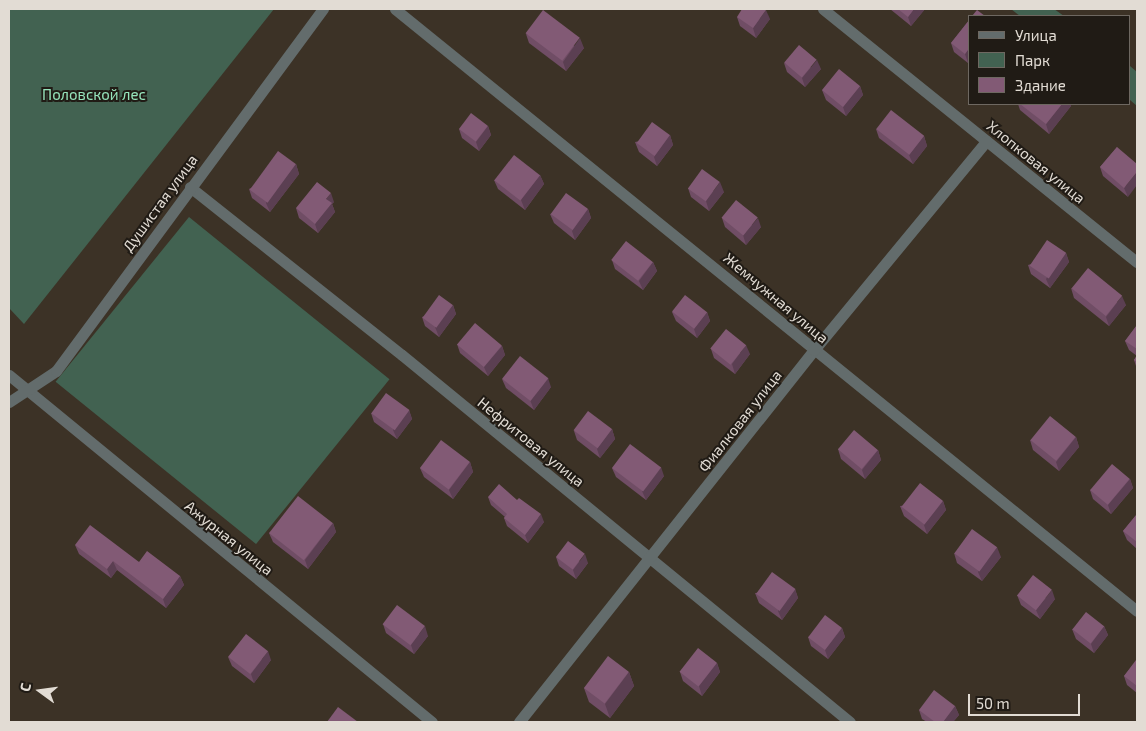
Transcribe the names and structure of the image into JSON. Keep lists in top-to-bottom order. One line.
{"streets":{"street":["Хлопковая улица","Душистая улица","Жемчужная улица","Фиалковая улица","Нефритовая улица","Ажурная улица"]},"crossings":[["Хлопковая улица","Фиалковая улица"],["Душистая улица","Нефритовая улица"],["Душистая улица","Ажурная улица"],["Жемчужная улица","Фиалковая улица"],["Фиалковая улица","Нефритовая улица"]],"parks":["Половской лес"],"legend":["Улица","Парк","Здание"],"scale_bar":"50 m","north":"left"}
